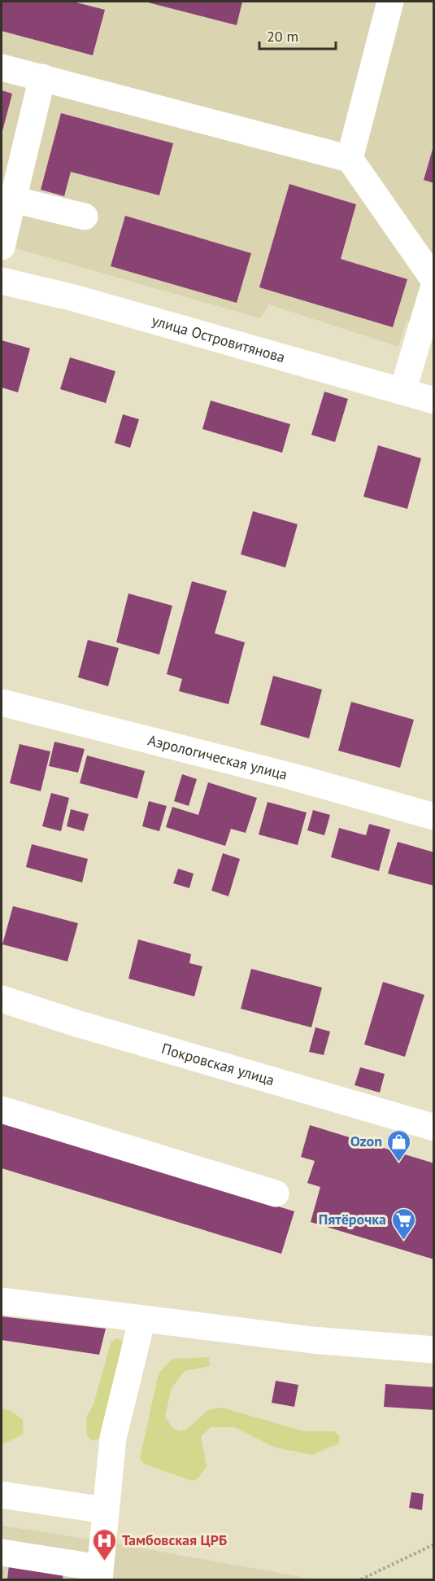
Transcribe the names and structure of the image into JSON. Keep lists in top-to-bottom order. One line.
{"streets":{"street":["улица Островитянова","Аэрологическая улица","Покровская улица"]},"places":{"shop":["Ozon"],"supermarket":["Пятёрочка"],"hospital":["Тамбовская ЦРБ"]},"scale_bar":"20 m"}
